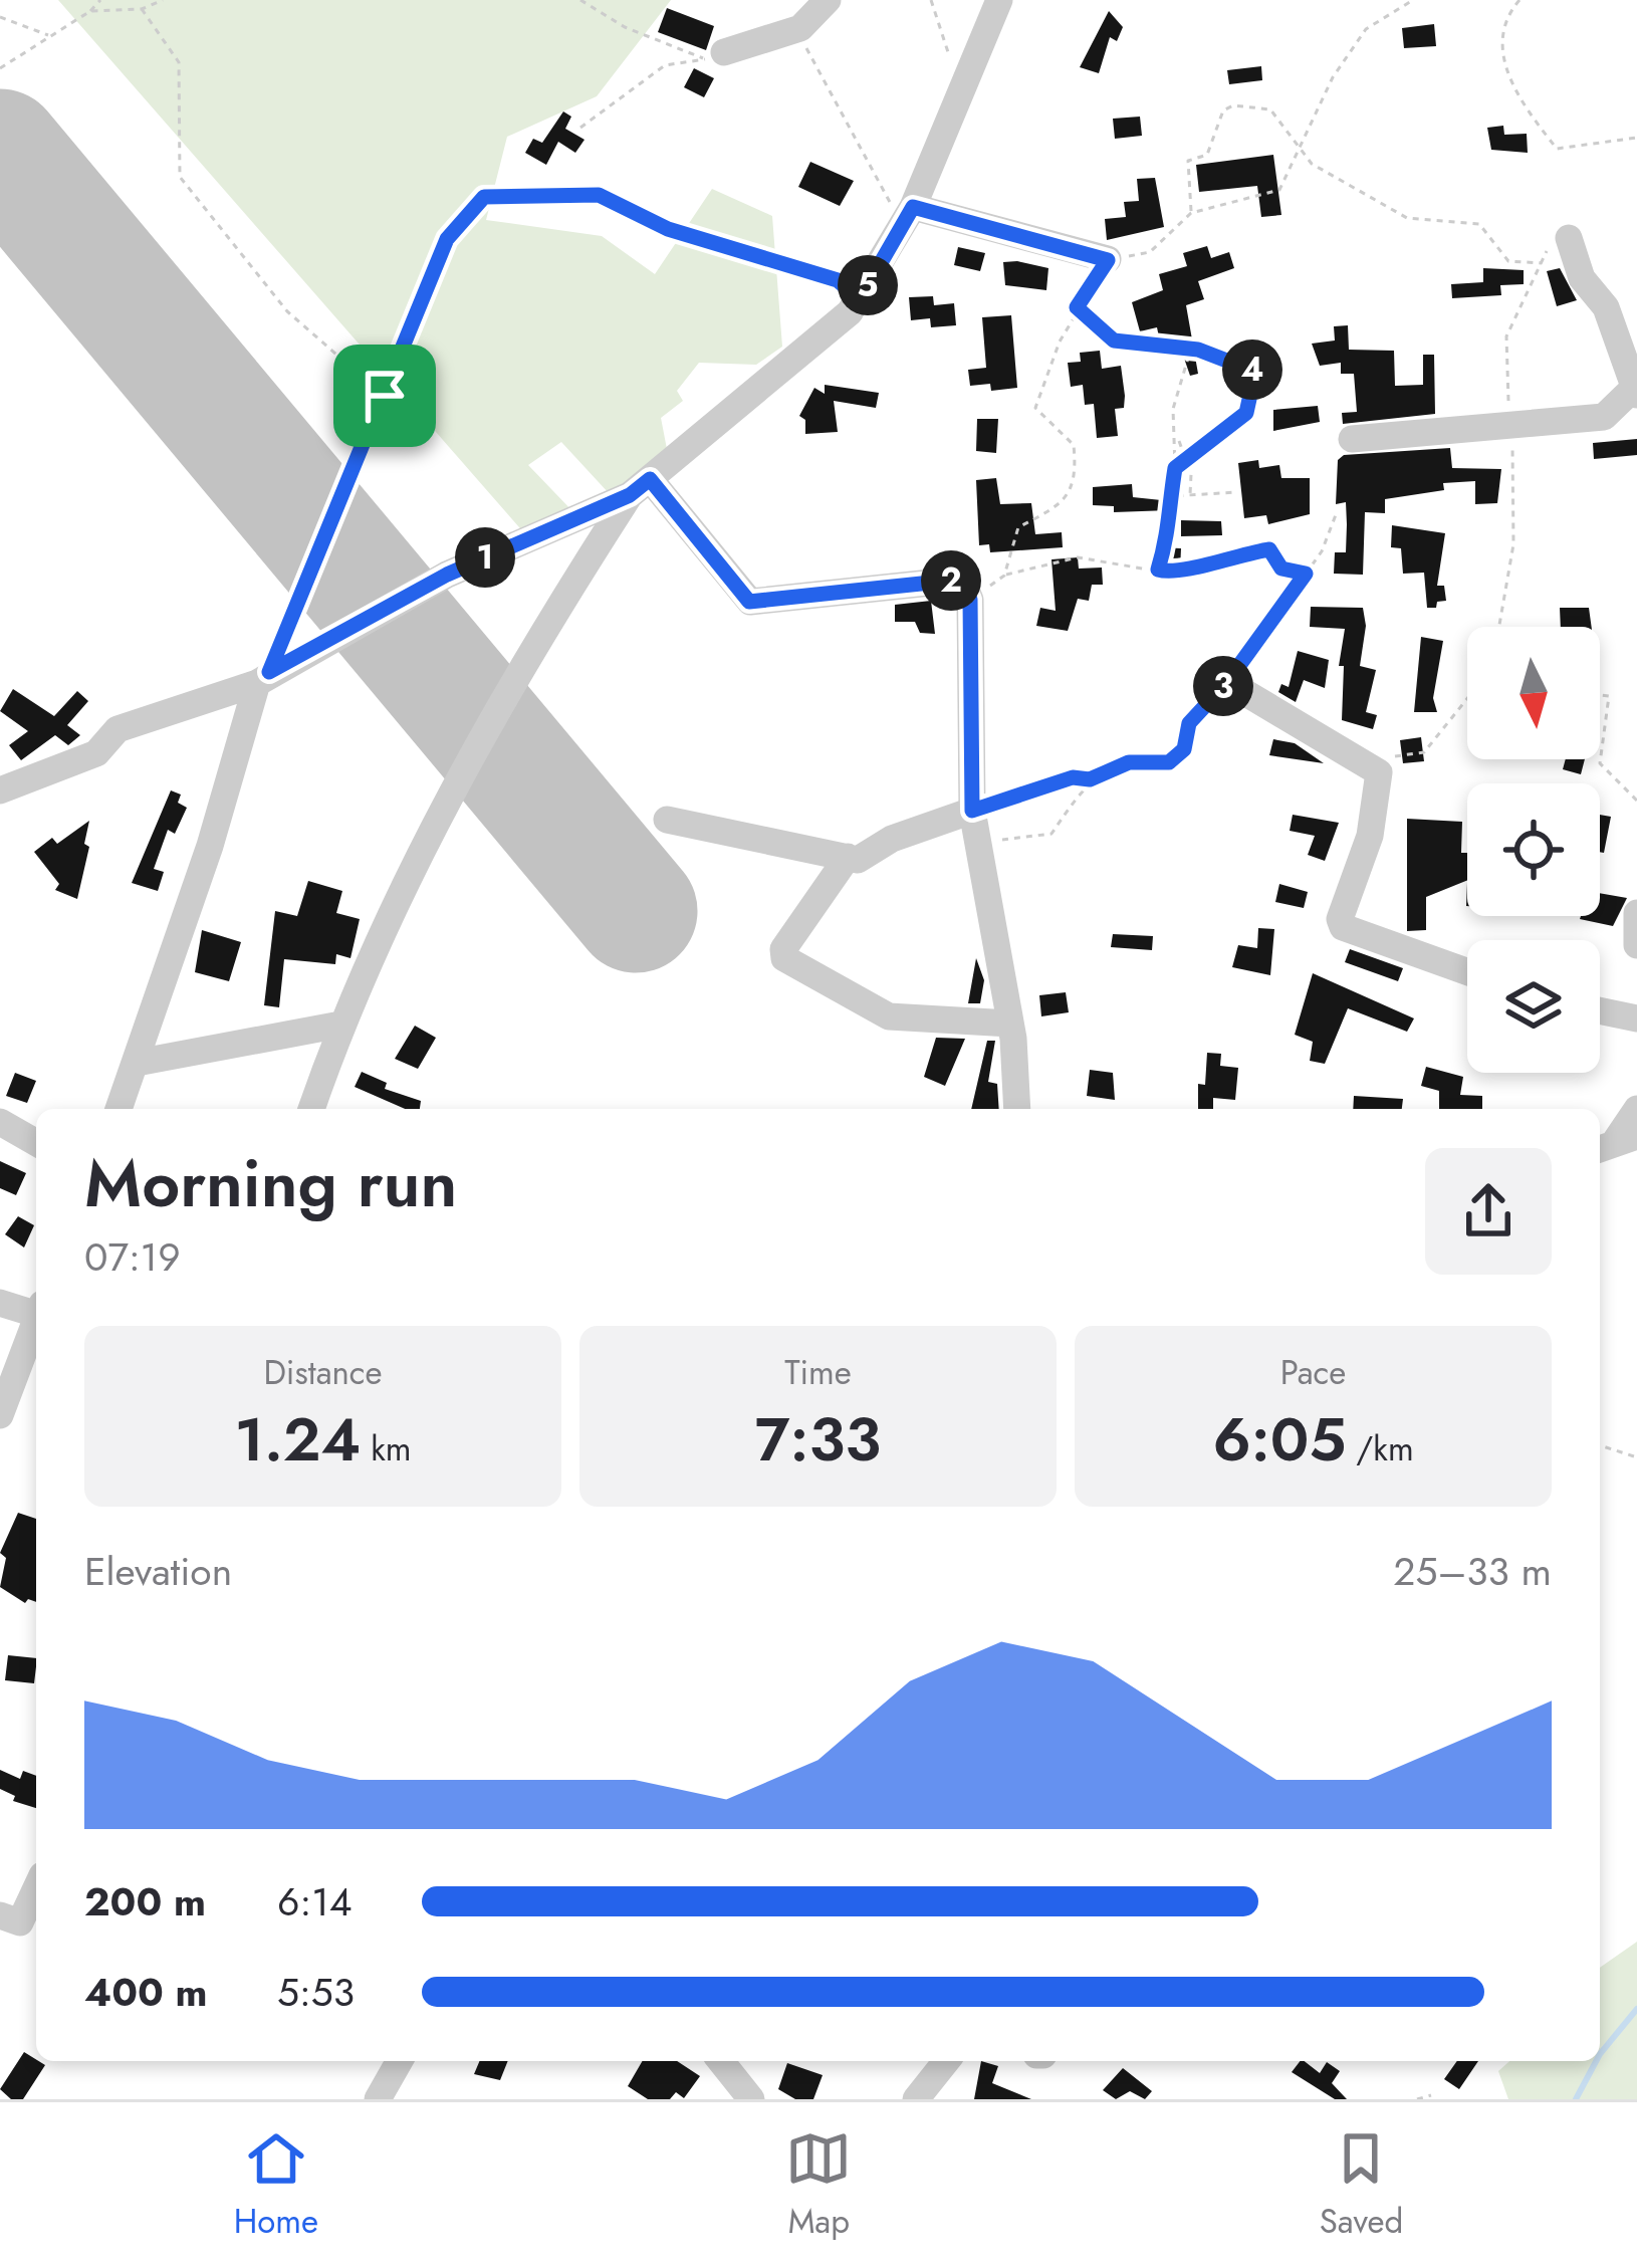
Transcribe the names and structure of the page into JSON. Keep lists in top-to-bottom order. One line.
{"north":"bottom","page":{"pins":["5","4","1","2","3"],"heading":["Morning run","07:19"],"stats":[["Distance","1.24 km"],["Time","7:33"],["Pace","6:05 /km"]],"chart":["Elevation","25–33 m"],"list":[{"name":"200 m","note":"6:14"},{"name":"400 m","note":"5:53"}],"tabs":["Home","Map","Saved"]}}
